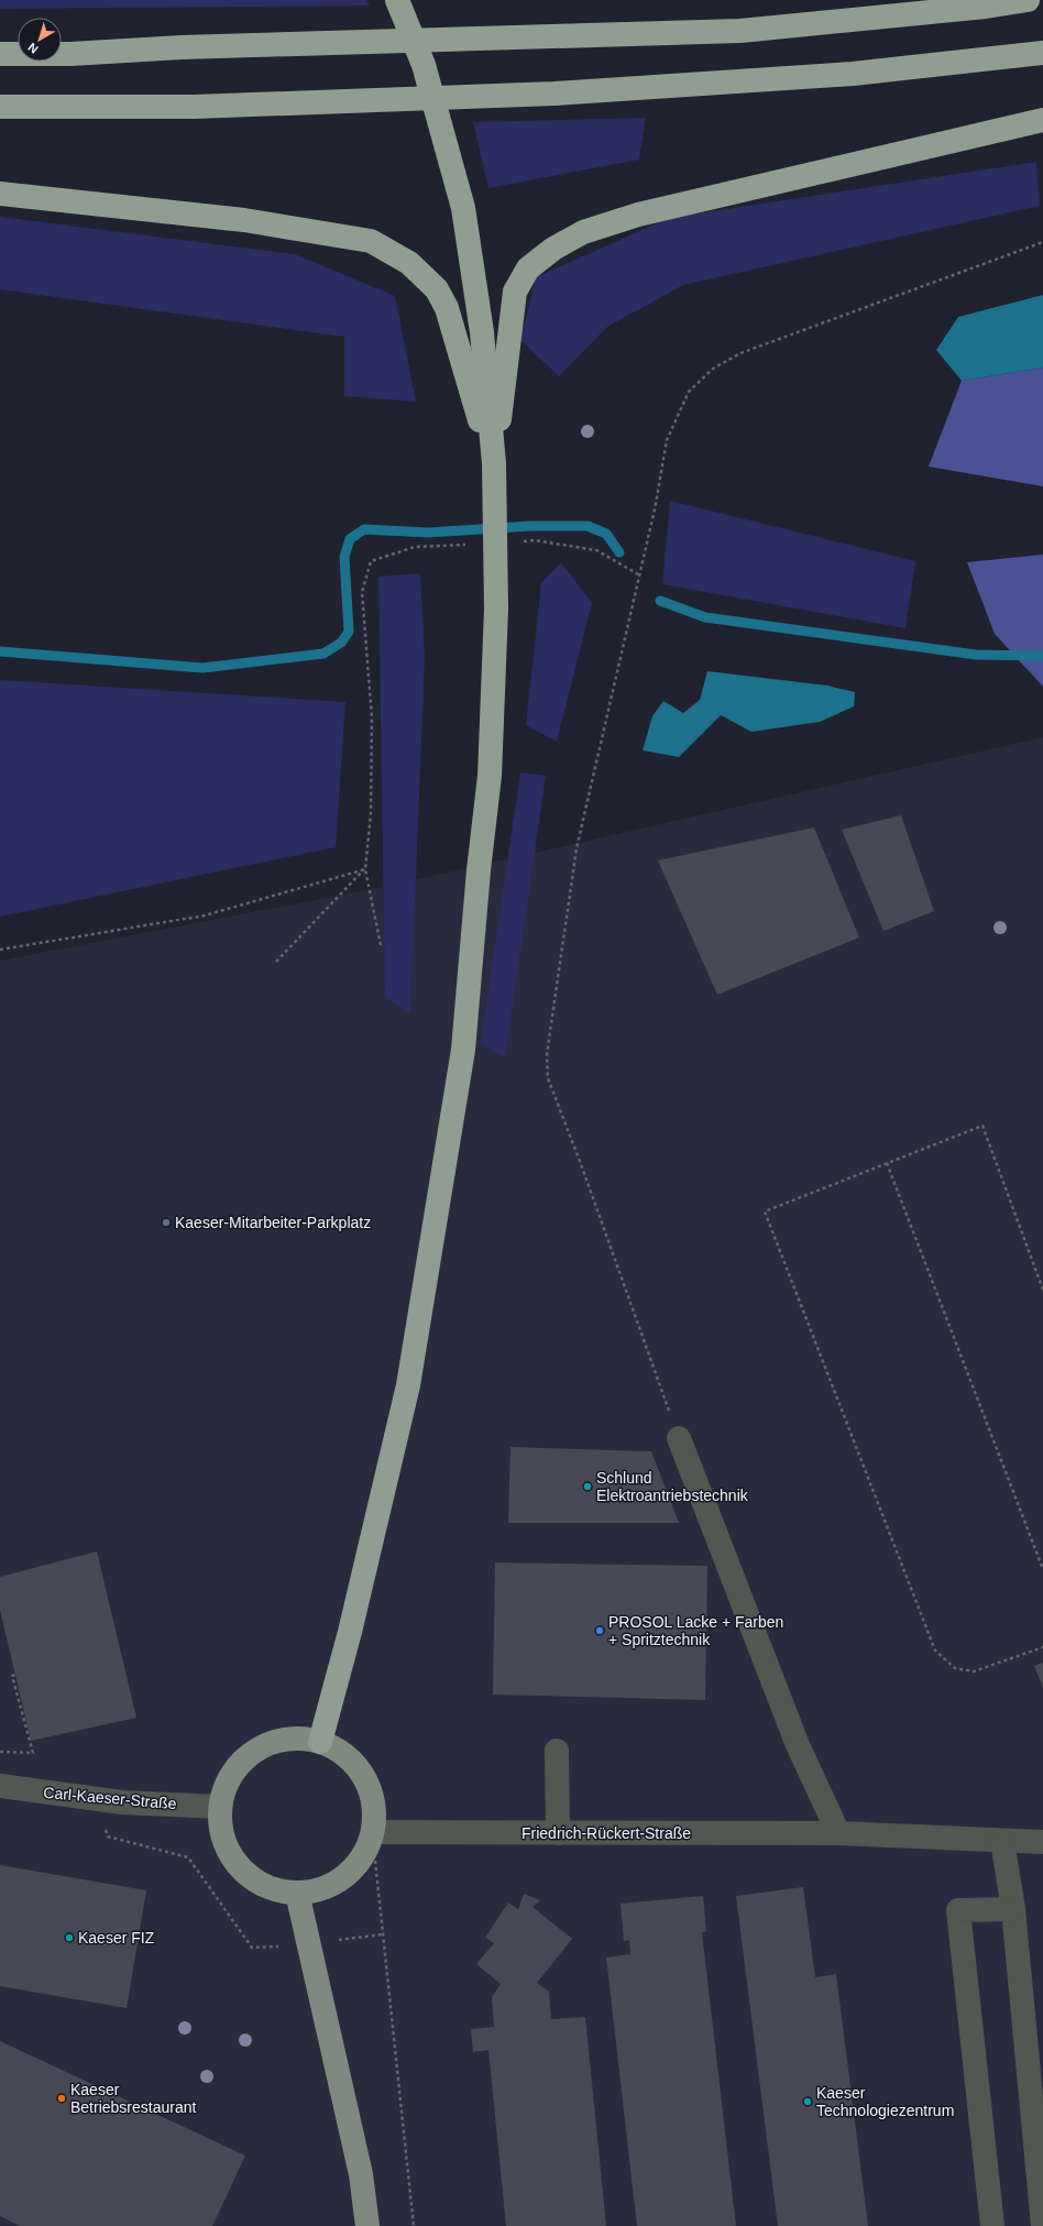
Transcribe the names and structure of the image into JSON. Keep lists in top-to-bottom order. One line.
{"streets":{"street":["Carl-Kaeser-Straße","Friedrich-Rückert-Straße"]},"crossings":[["Carl-Kaeser-Straße","Friedrich-Rückert-Straße"]],"places":["Kaeser-Mitarbeiter-Parkplatz","Schlund Elektroantriebstechnik","PROSOL Lacke + Farben + Spritztechnik","Kaeser FIZ","Kaeser Betriebsrestaurant","Kaeser Technologiezentrum"],"north":"bottom left"}
